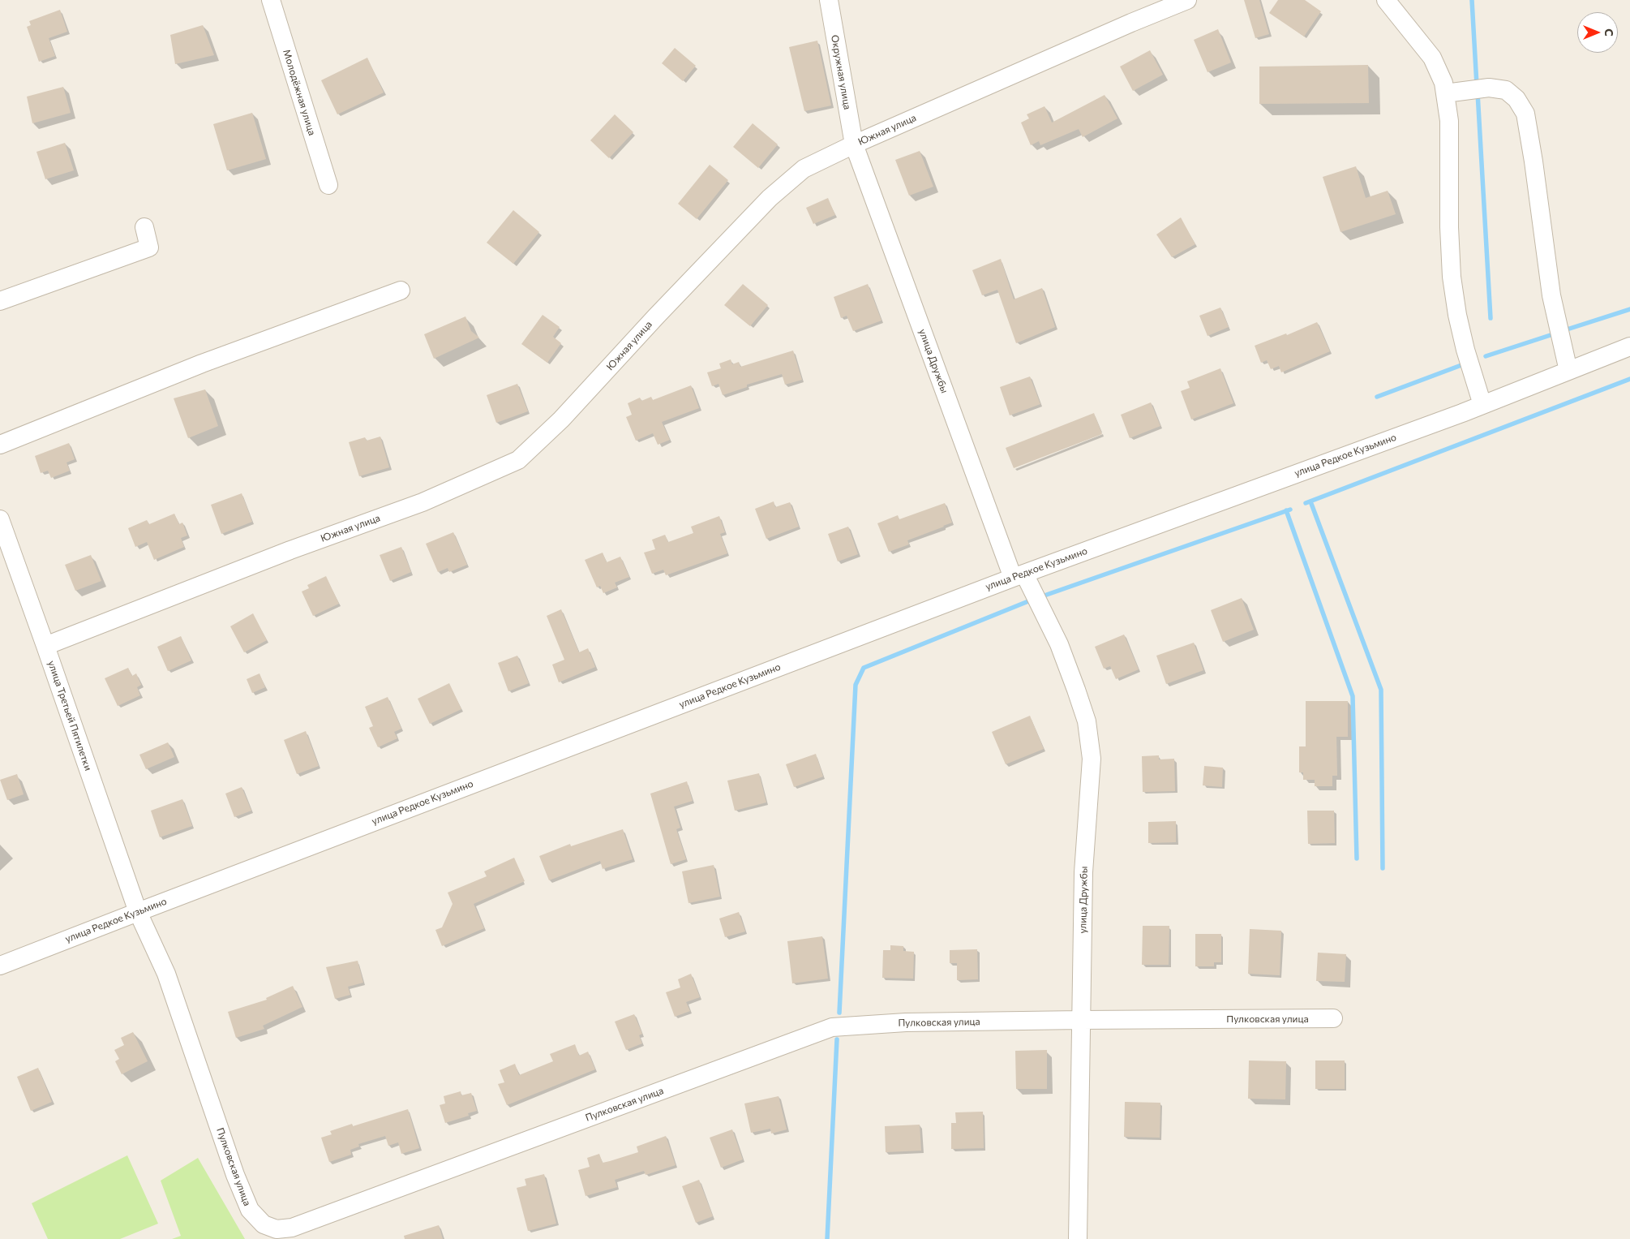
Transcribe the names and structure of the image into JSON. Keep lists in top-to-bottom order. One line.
{"streets":{"street":["Окружная улица","Молодёжная улица","Южная улица","улица Дружбы","улица Редкое Кузьмино","улица Третьей Пятилетки","Пулковская улица"]},"crossings":[["Окружная улица","Южная улица"],["Окружная улица","улица Дружбы"],["Южная улица","улица Дружбы"],["Южная улица","улица Третьей Пятилетки"],["улица Дружбы","улица Редкое Кузьмино"],["улица Дружбы","Пулковская улица"],["улица Редкое Кузьмино","улица Третьей Пятилетки"],["улица Редкое Кузьмино","Пулковская улица"],["улица Третьей Пятилетки","Пулковская улица"]],"north":"right"}
